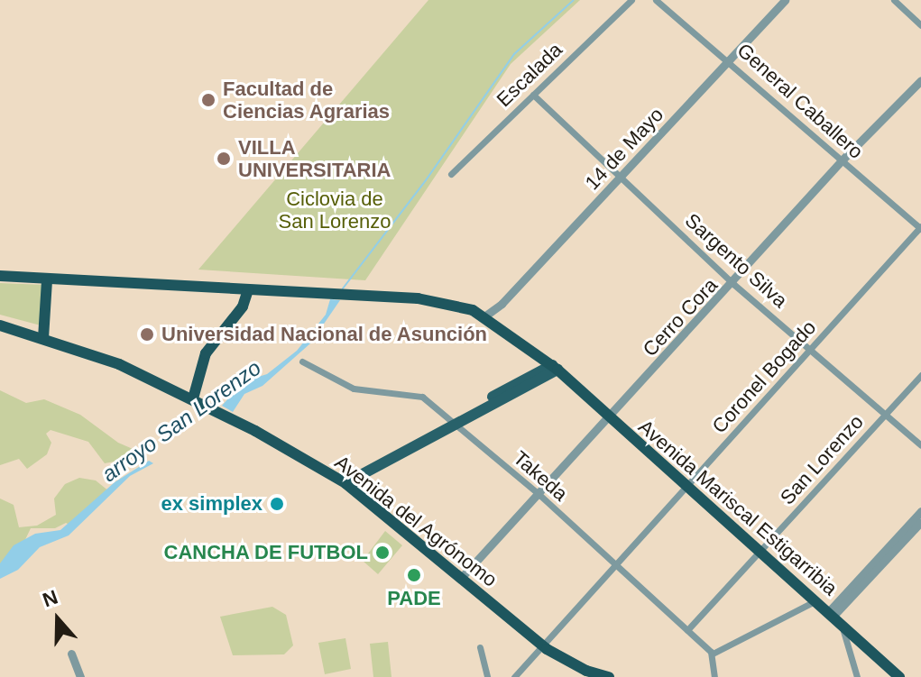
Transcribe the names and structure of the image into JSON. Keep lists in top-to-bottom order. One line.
{"streets":{"highway":["Avenida Mariscal Estigarribia","Avenida del Agrónomo"],"street":["Escalada","General Caballero","14 de Mayo","Sargento Silva","Cerro Cora","Coronel Bogado","San Lorenzo","Takeda"]},"crossings":[["Escalada","Sargento Silva"],["General Caballero","14 de Mayo"],["General Caballero","Cerro Cora"],["General Caballero","Coronel Bogado"],["14 de Mayo","Sargento Silva"],["14 de Mayo","Avenida Mariscal Estigarribia"],["Sargento Silva","Cerro Cora"],["Sargento Silva","Coronel Bogado"],["Sargento Silva","San Lorenzo"],["Cerro Cora","Takeda"],["Cerro Cora","Avenida Mariscal Estigarribia"],["Cerro Cora","Avenida del Agrónomo"],["Coronel Bogado","Takeda"],["Coronel Bogado","Avenida Mariscal Estigarribia"],["Coronel Bogado","Avenida del Agrónomo"],["San Lorenzo","Takeda"],["San Lorenzo","Avenida Mariscal Estigarribia"]],"water":["arroyo San Lorenzo"],"parks":["Ciclovia de San Lorenzo"],"places":["Facultad de Ciencias Agrarias","VILLA UNIVERSITARIA","Universidad Nacional de Asunción","ex simplex","CANCHA DE FUTBOL","PADE"],"north":"top"}
